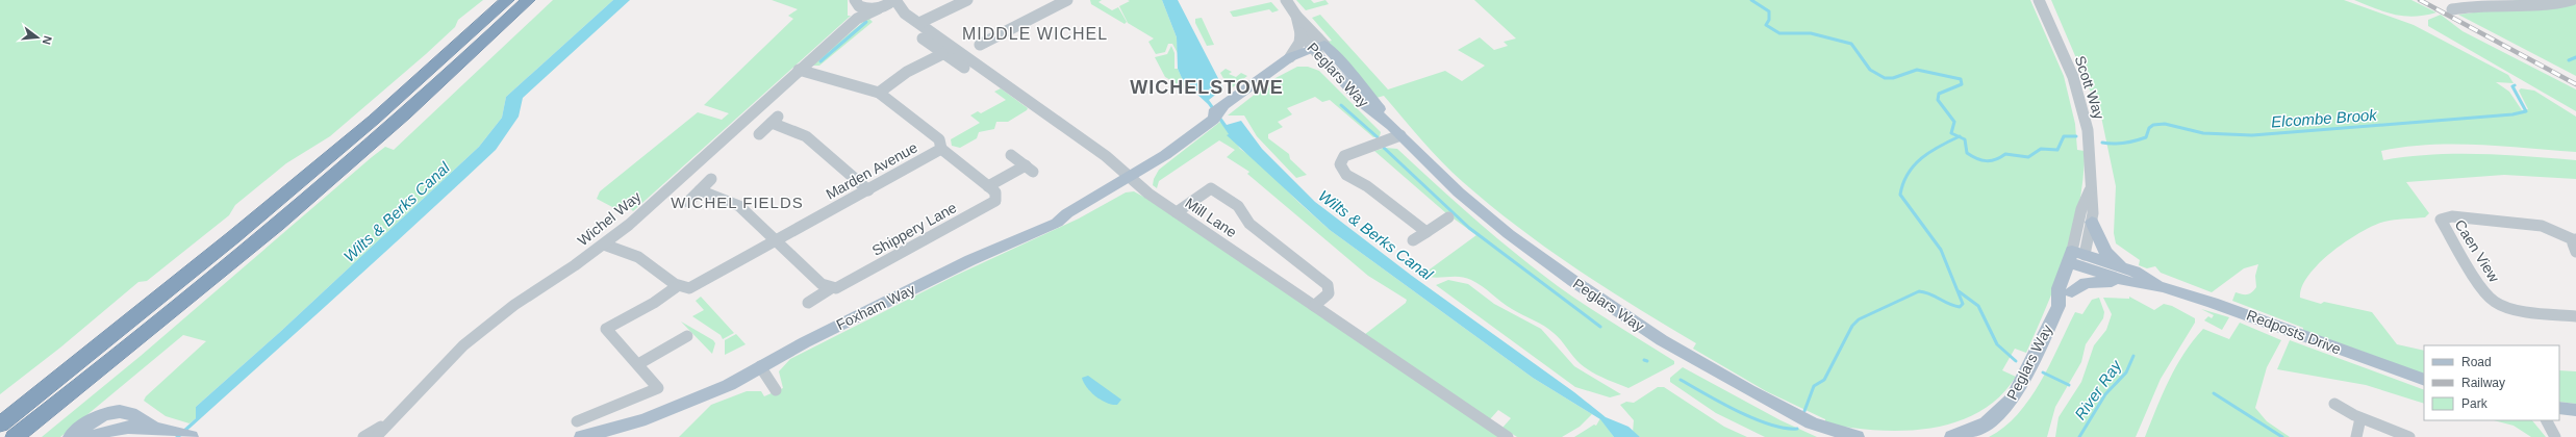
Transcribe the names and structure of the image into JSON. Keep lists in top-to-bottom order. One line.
{"streets":{"main road":["Peglars Way","Foxham Way","Redposts Drive"],"street":["Scott Way","Marden Avenue","Mill Lane","Wichel Way","Shippery Lane","Caen View"]},"crossings":[["Peglars Way","Scott Way"],["Peglars Way","Foxham Way"],["Peglars Way","Redposts Drive"],["Scott Way","Redposts Drive"],["Marden Avenue","Wichel Way"],["Mill Lane","Wichel Way"],["Mill Lane","Foxham Way"]],"districts":["MIDDLE WICHEL","WICHELSTOWE","WICHEL FIELDS"],"water":["Elcombe Brook","Wilts & Berks Canal","River Ray"],"legend":["Road","Railway","Park"],"north":"right"}
